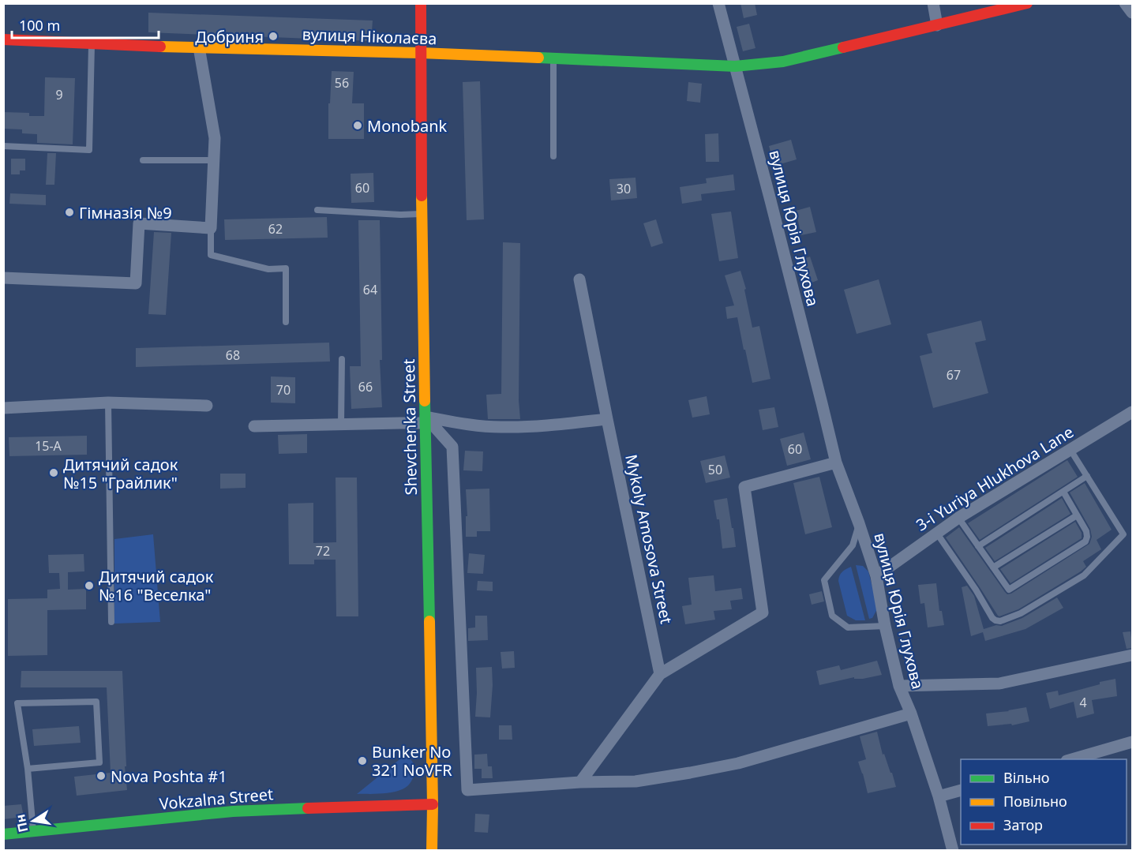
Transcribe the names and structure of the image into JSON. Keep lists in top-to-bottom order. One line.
{"streets":{"street":["вулиця Ніколаєва","вулиця Юрія Глухова","Shevchenka Street","3-i Yuriya Hlukhova Lane","Mykoly Amosova Street","Vokzalna Street"]},"crossings":[["вулиця Ніколаєва","вулиця Юрія Глухова"],["вулиця Ніколаєва","Shevchenka Street"],["вулиця Юрія Глухова","3-i Yuriya Hlukhova Lane"],["Shevchenka Street","Vokzalna Street"]],"places":["Добриня","Monobank","Гімназія №9","Дитячий садок №15 \"Грайлик\"","Дитячий садок №16 \"Веселка\"","Bunker No 321 NoVFR","Nova Poshta #1"],"house_numbers":["56","9","60","30","62","64","68","67","66","70","15-А","60","50","72","4"],"legend":["Вільно","Повільно","Затор"],"scale_bar":"100 m","north":"left"}
